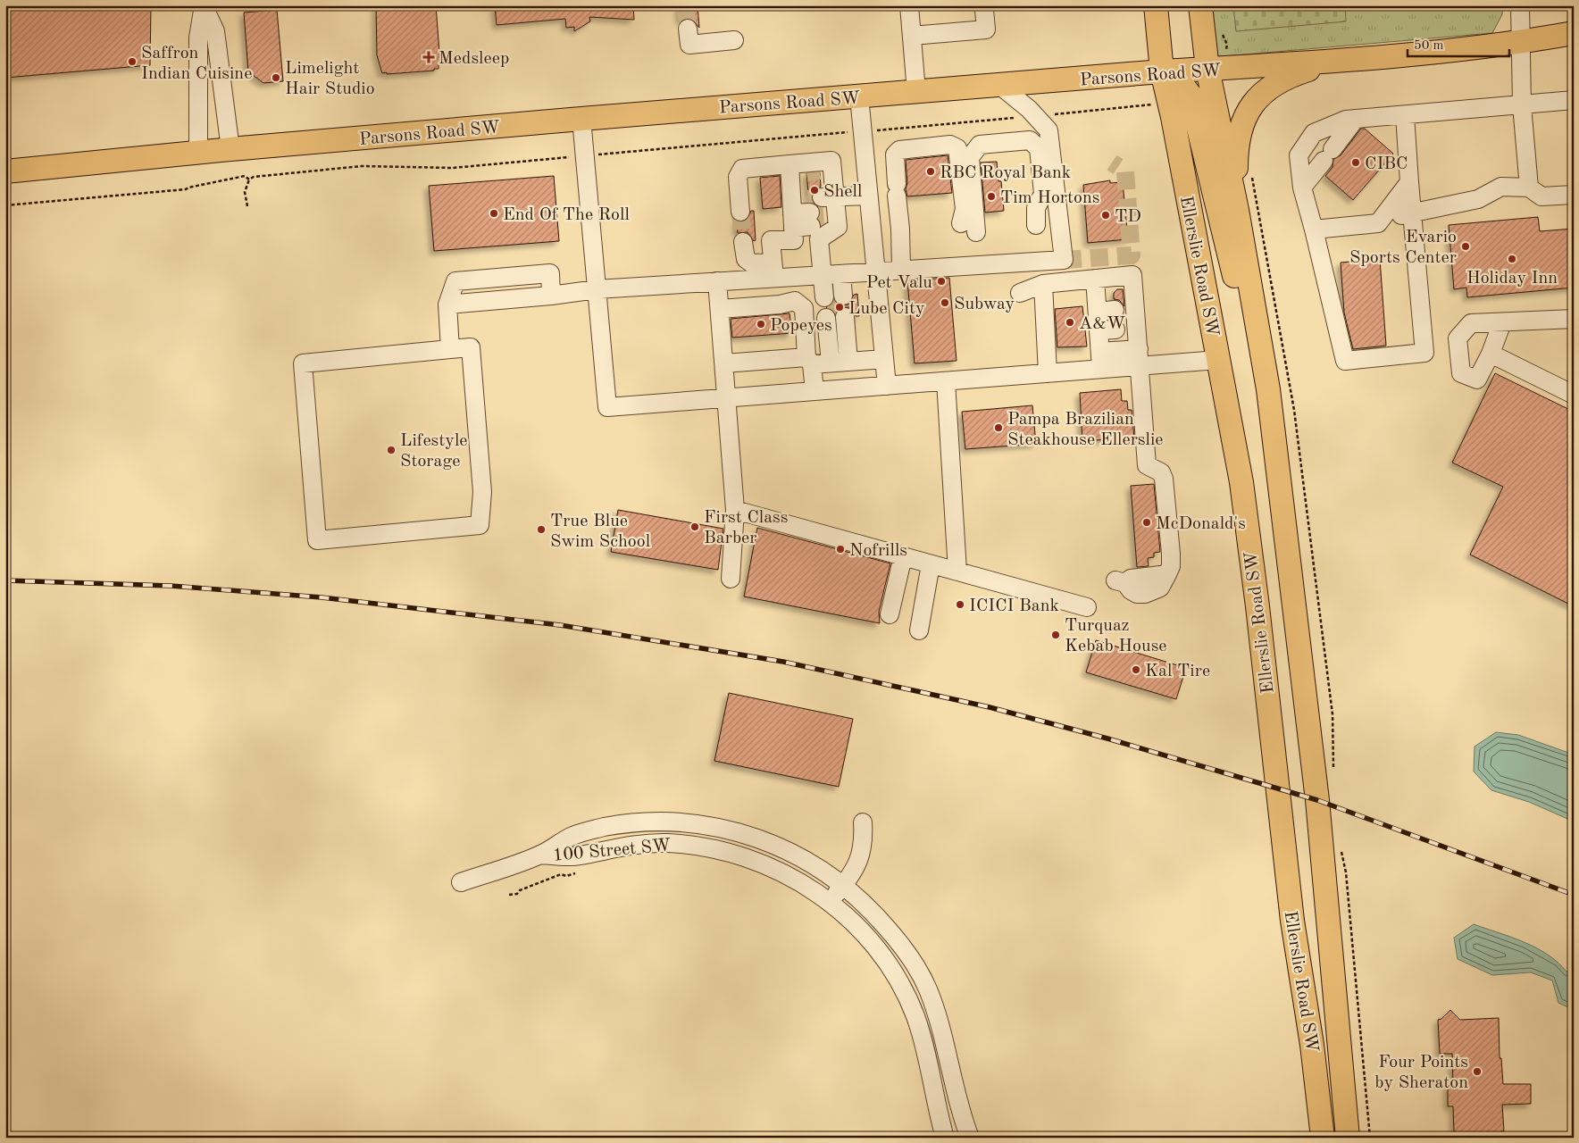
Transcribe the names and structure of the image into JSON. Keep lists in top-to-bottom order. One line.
{"streets":{"main road":["Parsons Road SW","Ellerslie Road SW"],"street":["100 Street SW"]},"crossings":[["Parsons Road SW","Ellerslie Road SW"]],"places":{"health":["Medsleep"],"other":["Saffron Indian Cuisine","Limelight Hair Studio","CIBC","RBC Royal Bank","Shell","Tim Hortons","End Of The Roll","TD","Evario Sports Center","Holiday Inn","Pet Valu","Subway","Lube City","A&W","Popeyes","Pampa Brazilian Steakhouse Ellerslie","Lifestyle Storage","McDonald's","First Class Barber","True Blue Swim School","Nofrills","ICICI Bank","Turquaz Kebab House","Kal Tire","Four Points by Sheraton"]},"scale_bar":"50 m"}
